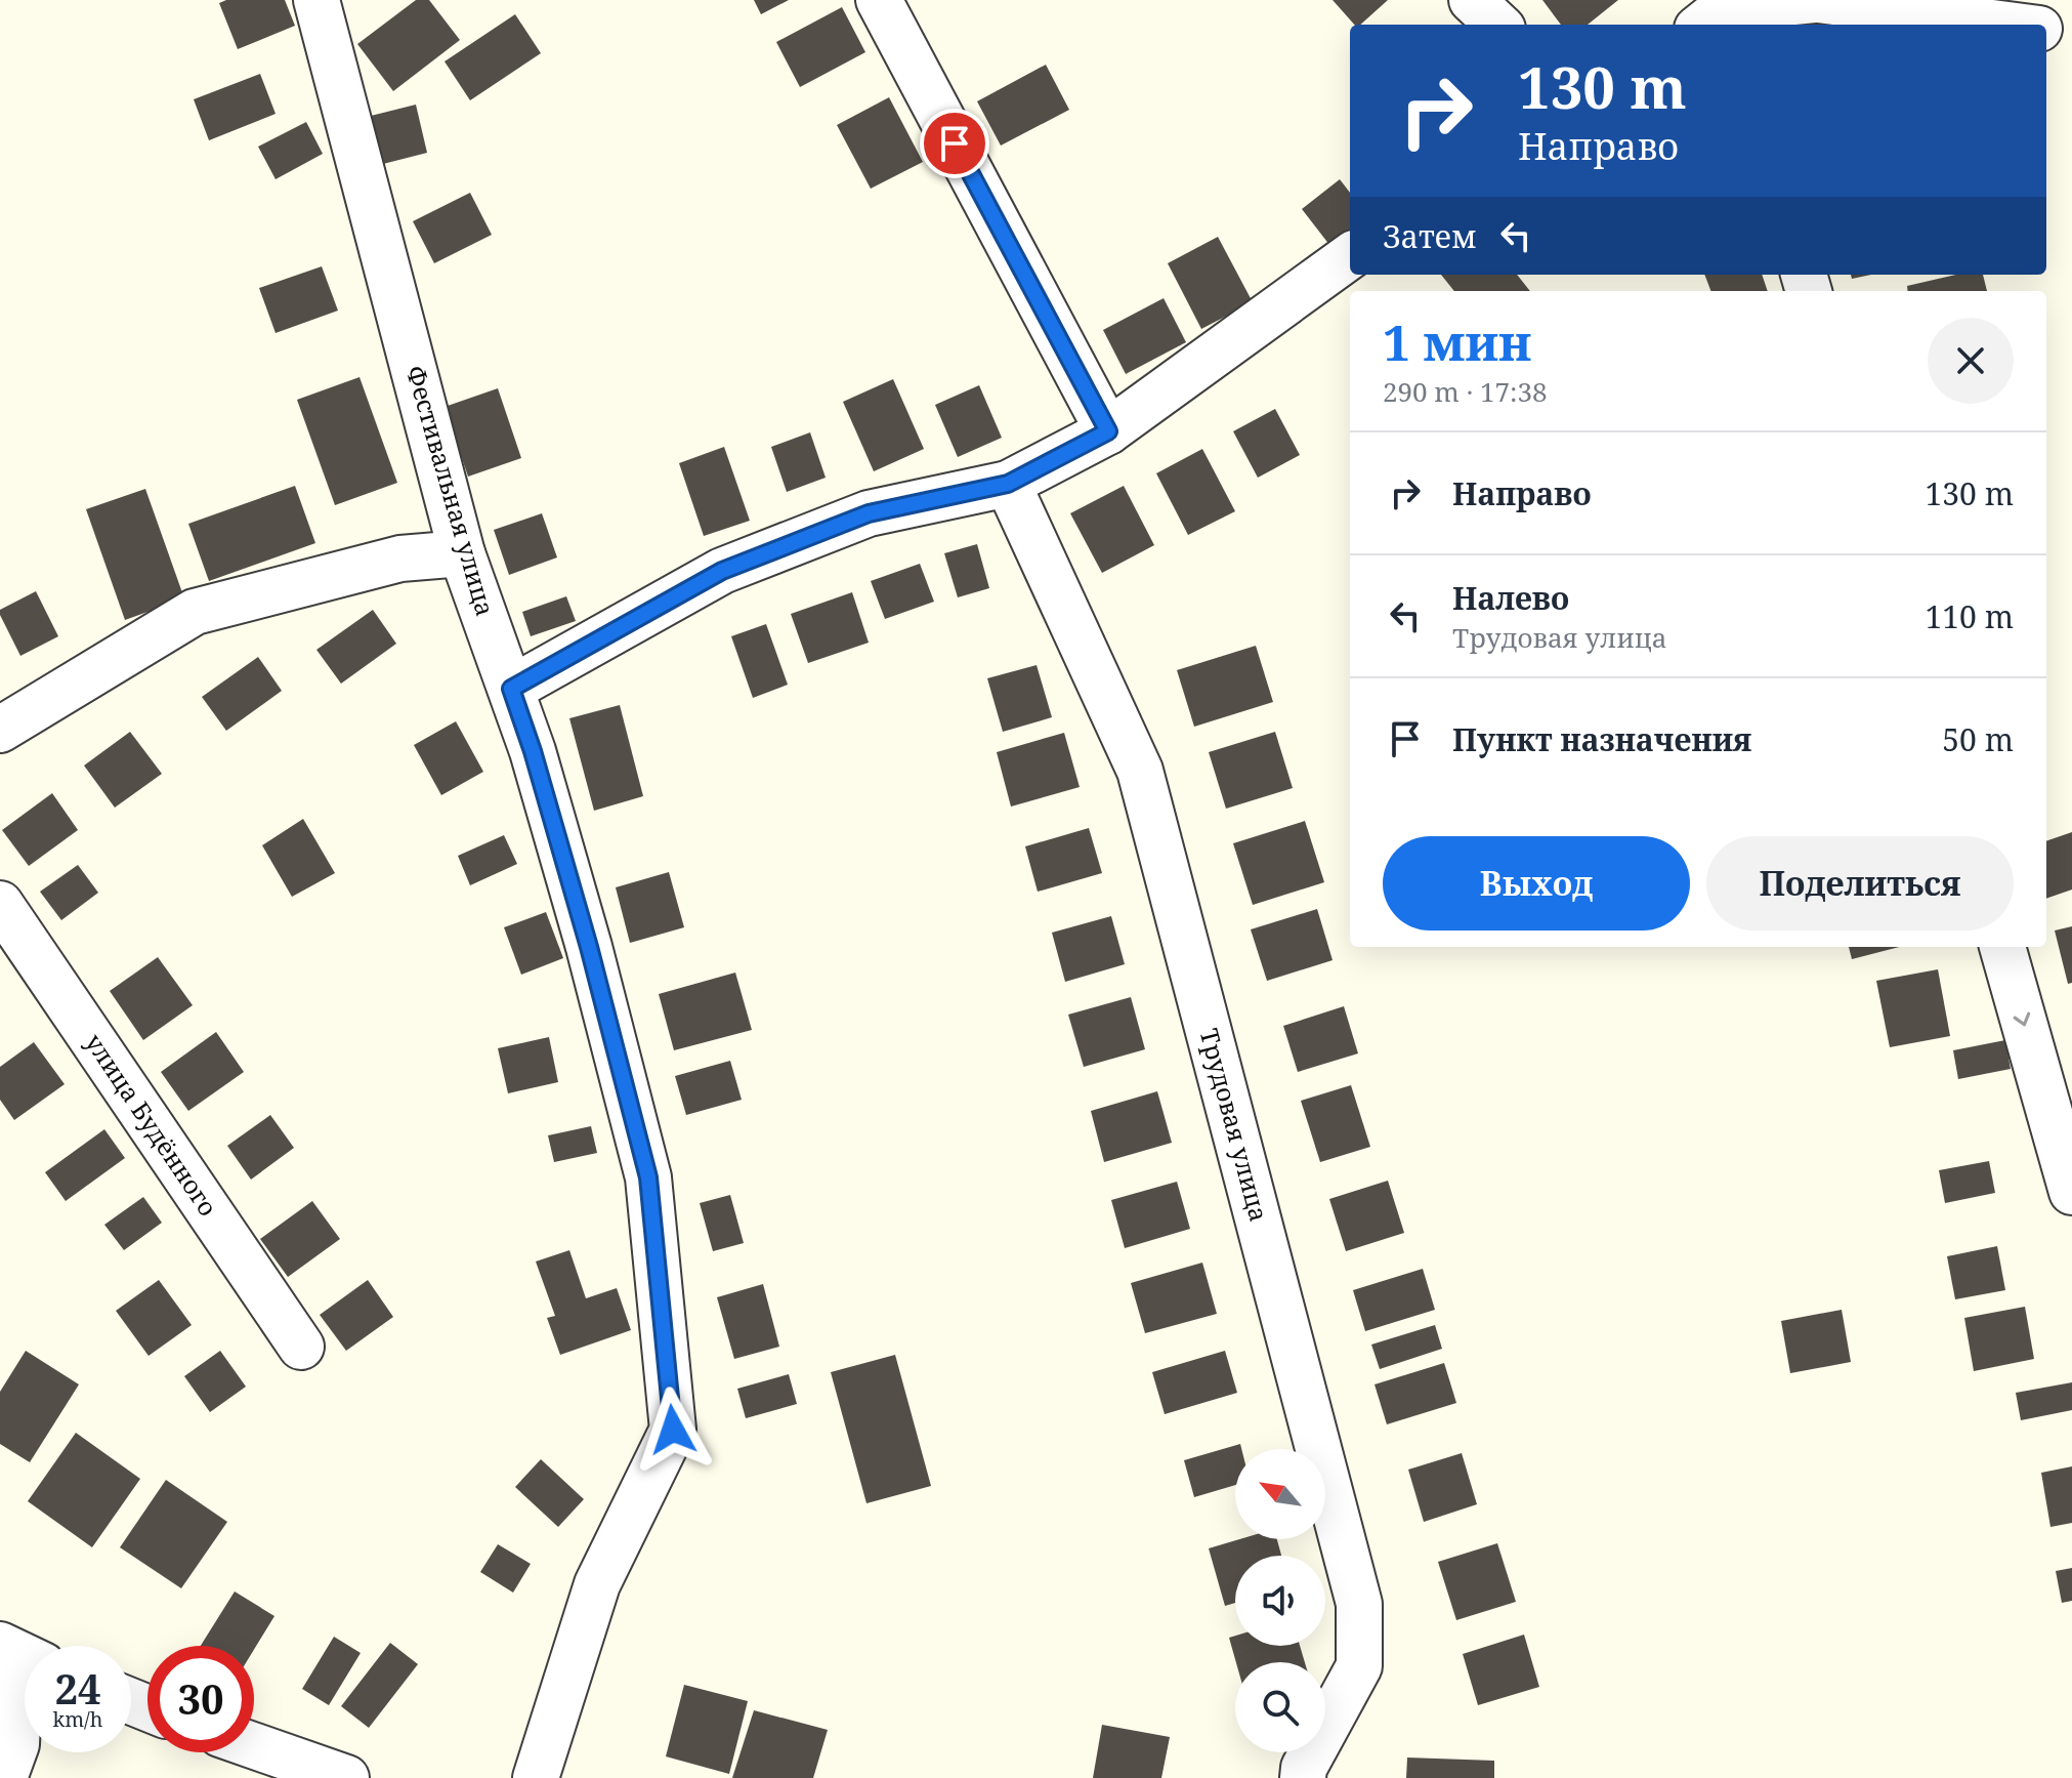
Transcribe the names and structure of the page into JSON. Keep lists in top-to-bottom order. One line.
{"streets":{"street":["Фестивальная улица","улица Будённого","Трудовая улица"]},"north":"top left","page":{"turn":["130 m","Направо"],"then":"Затем","heading":["1 мин","290 m · 17:38"],"list":[{"name":"Направо","value":"130 m"},{"name":"Налево","note":"Трудовая улица","value":"110 m"},{"name":"Пункт назначения","value":"50 m"}],"buttons":["Выход","Поделиться"],"speed":"24 km/h","limit":"30"}}
